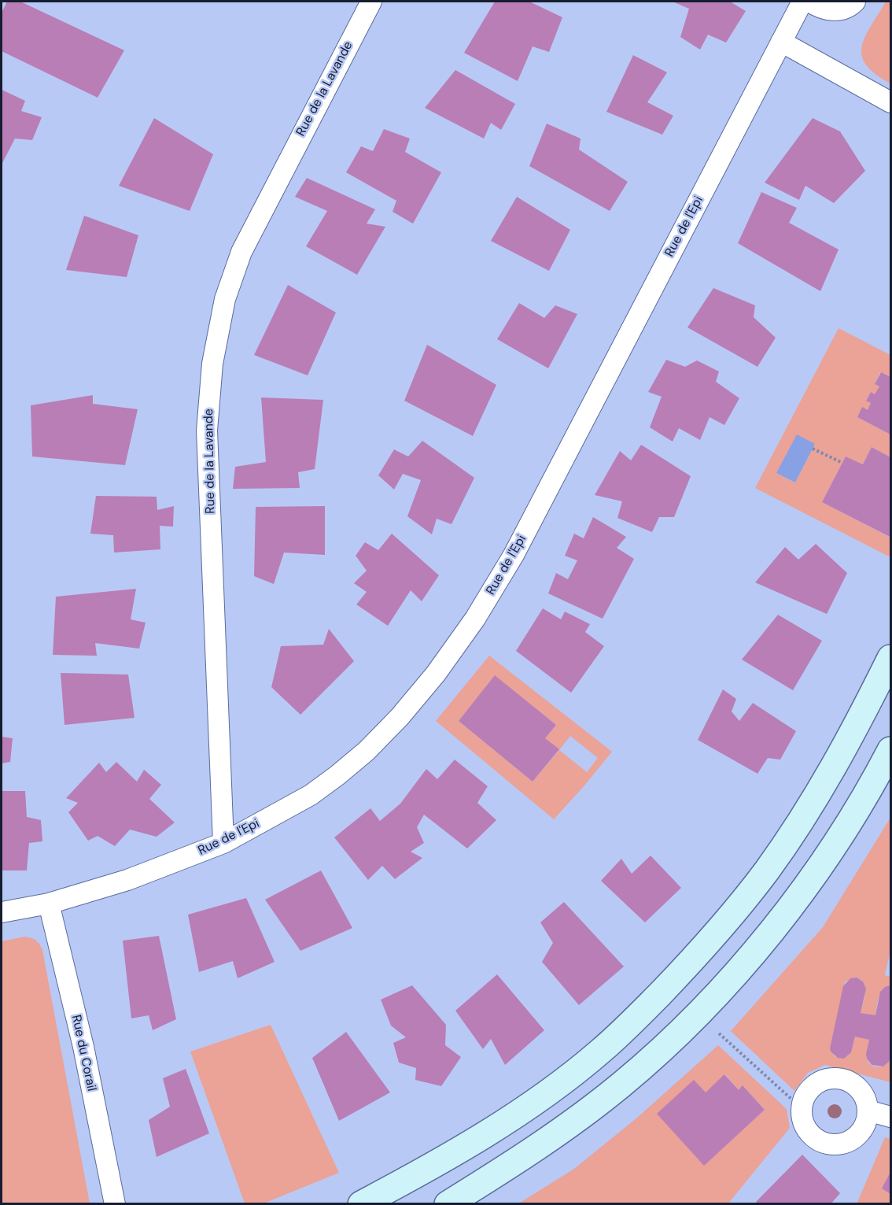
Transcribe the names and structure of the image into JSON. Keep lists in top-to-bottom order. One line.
{"streets":{"street":["Rue de la Lavande","Rue de l'Epi","Rue du Corail"]},"crossings":[["Rue de la Lavande","Rue de l'Epi"],["Rue de l'Epi","Rue du Corail"]]}
